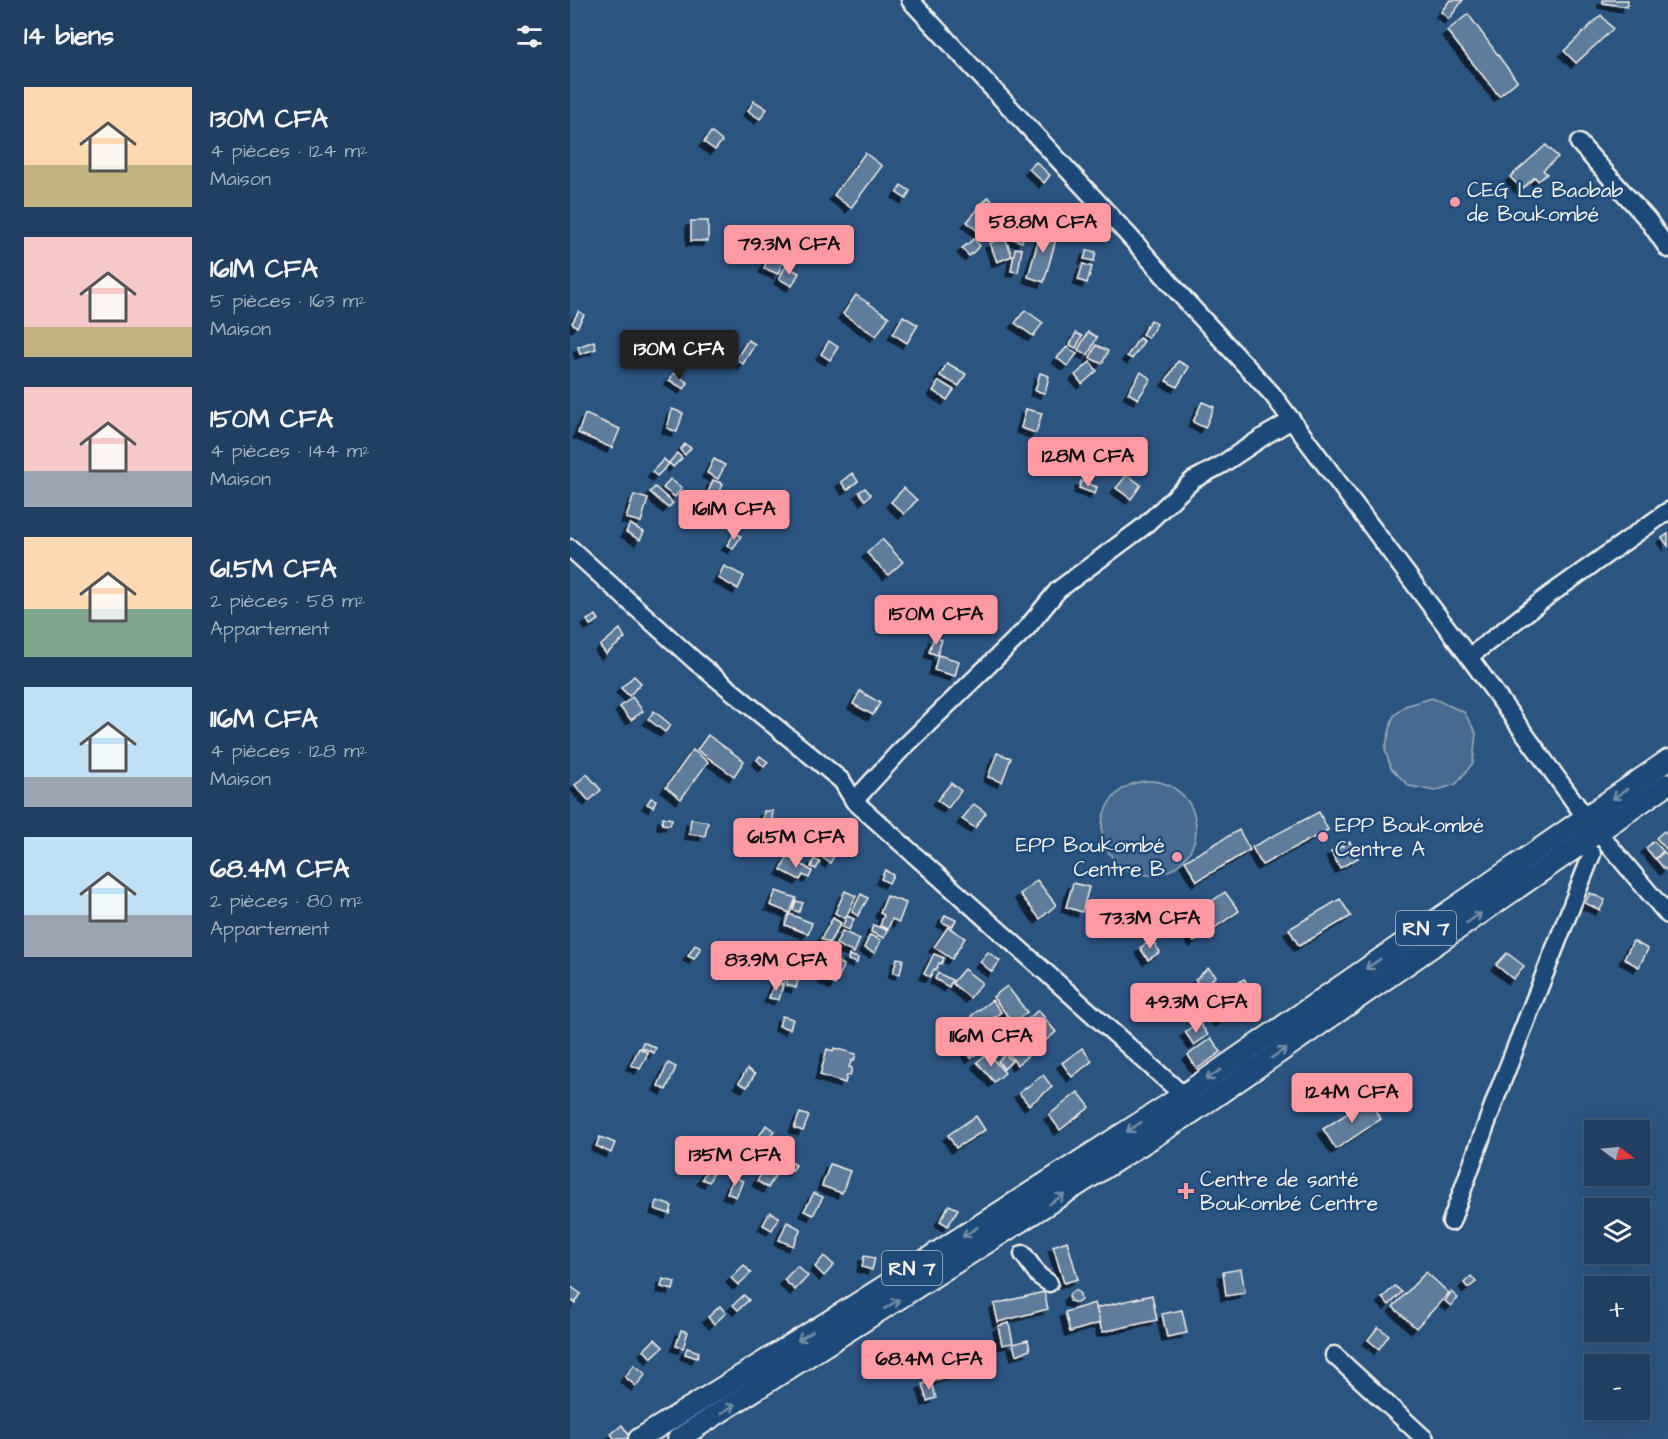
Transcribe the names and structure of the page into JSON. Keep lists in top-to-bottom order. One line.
{"streets":{"main road":["RN 7"]},"places":{"other":["CEG Le Baobab de Boukombé","EPP Boukombé Centre A","EPP Boukombé Centre B"],"health":["Centre de santé Boukombé Centre"]},"north":"right","page":{"heading":"14 biens","list":[{"name":"130M CFA","note":"4 pièces · 124 m² · Maison"},{"name":"161M CFA","note":"5 pièces · 163 m² · Maison"},{"name":"150M CFA","note":"4 pièces · 144 m² · Maison"},{"name":"61.5M CFA","note":"2 pièces · 58 m² · Appartement"},{"name":"116M CFA","note":"4 pièces · 128 m² · Maison"},{"name":"68.4M CFA","note":"2 pièces · 80 m² · Appartement"}],"price":["58.8M CFA","79.3M CFA","130M CFA","128M CFA","161M CFA","150M CFA","61.5M CFA","73.3M CFA","83.9M CFA","49.3M CFA","116M CFA","124M CFA","135M CFA","68.4M CFA"],"map_buttons":["+","−"]}}
